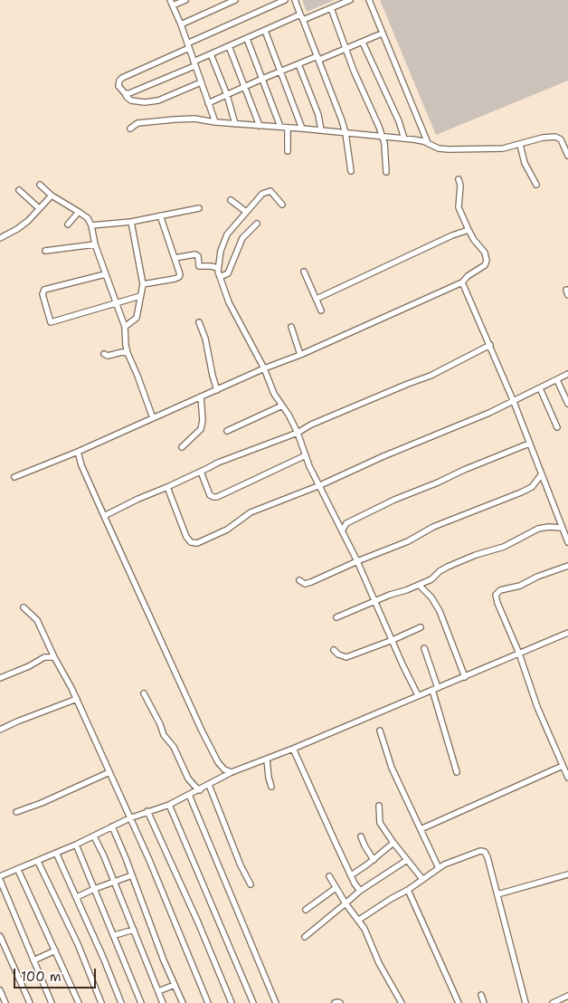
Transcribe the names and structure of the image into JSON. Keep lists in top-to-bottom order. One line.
{"scale_bar":"100 m"}
